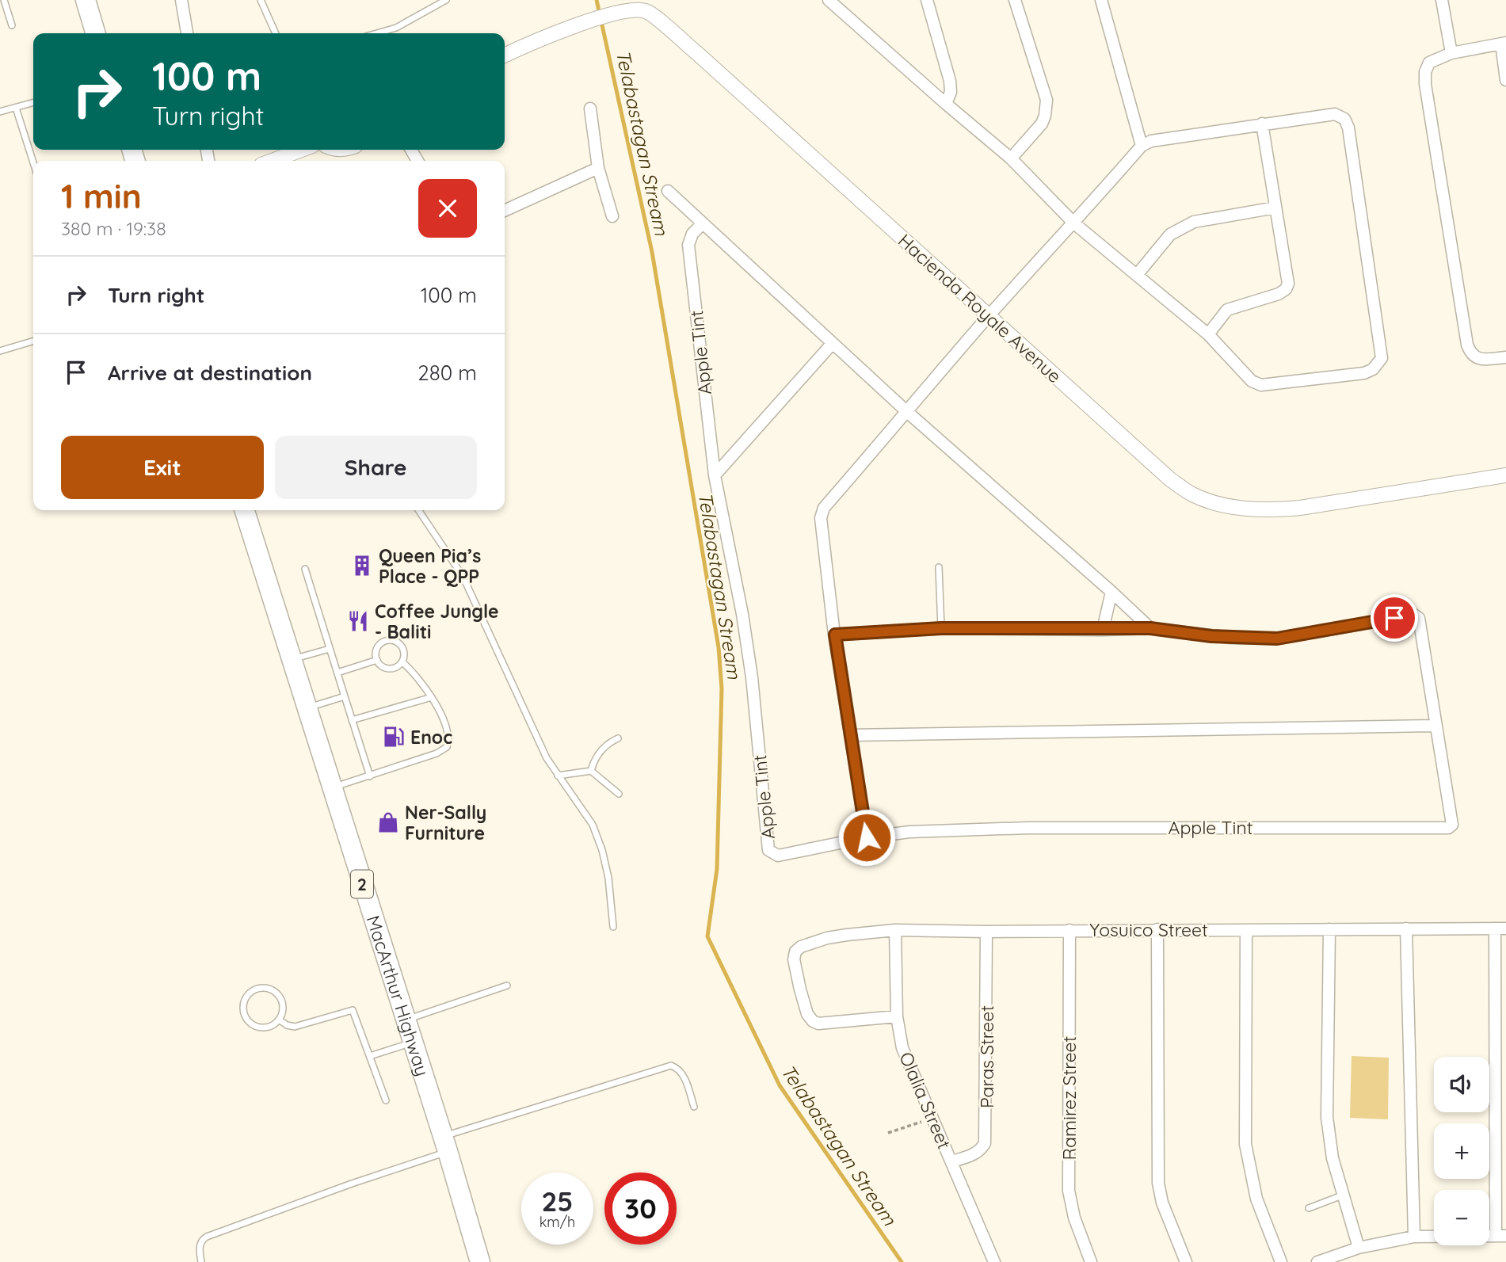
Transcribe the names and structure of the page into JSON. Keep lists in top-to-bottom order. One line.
{"streets":{"highway":["2","MacArthur Highway"],"street":["Hacienda Royale Avenue","Apple Tint","Yosuico Street","Paras Street","Ramirez Street","Olalia Street"]},"crossings":[["Yosuico Street","Paras Street"],["Yosuico Street","Ramirez Street"],["Yosuico Street","Olalia Street"],["Paras Street","Olalia Street"]],"water":["Telabastagan Stream"],"places":{"building":["Queen Pia’s Place - QPP"],"restaurant":["Coffee Jungle - Baliti"],"fuel station":["Enoc"],"shop":["Ner-Sally Furniture"]},"page":{"turn":["100 m","Turn right"],"heading":["1 min","380 m · 19:38"],"list":[{"name":"Turn right","value":"100 m"},{"name":"Arrive at destination","value":"280 m"}],"buttons":["Exit","Share"],"map_buttons":["+","−"],"speed":"25 km/h","limit":"30"}}
